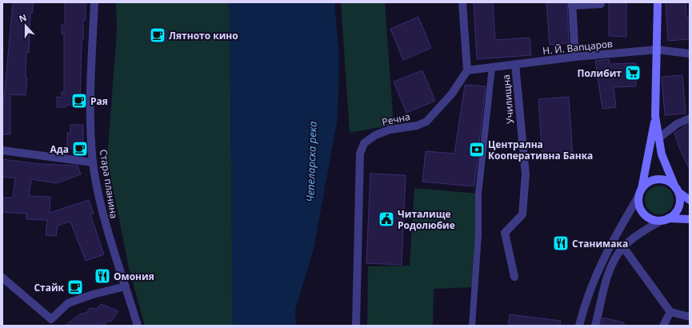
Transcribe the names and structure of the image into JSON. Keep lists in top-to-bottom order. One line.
{"streets":{"street":["Н. Й. Вапцаров","Училищна","Речна","Стара планина"]},"crossings":[["Н. Й. Вапцаров","Училищна"],["Н. Й. Вапцаров","Речна"]],"water":["Чепеларска река"],"places":{"cafe":["Лятното кино","Рая","Ада","Стайк"],"supermarket":["Полибит"],"bank":["Централна Кооперативна Банка"],"public building":["Читалище Родолюбие"],"restaurant":["Станимака","Омония"]},"north":"top"}
